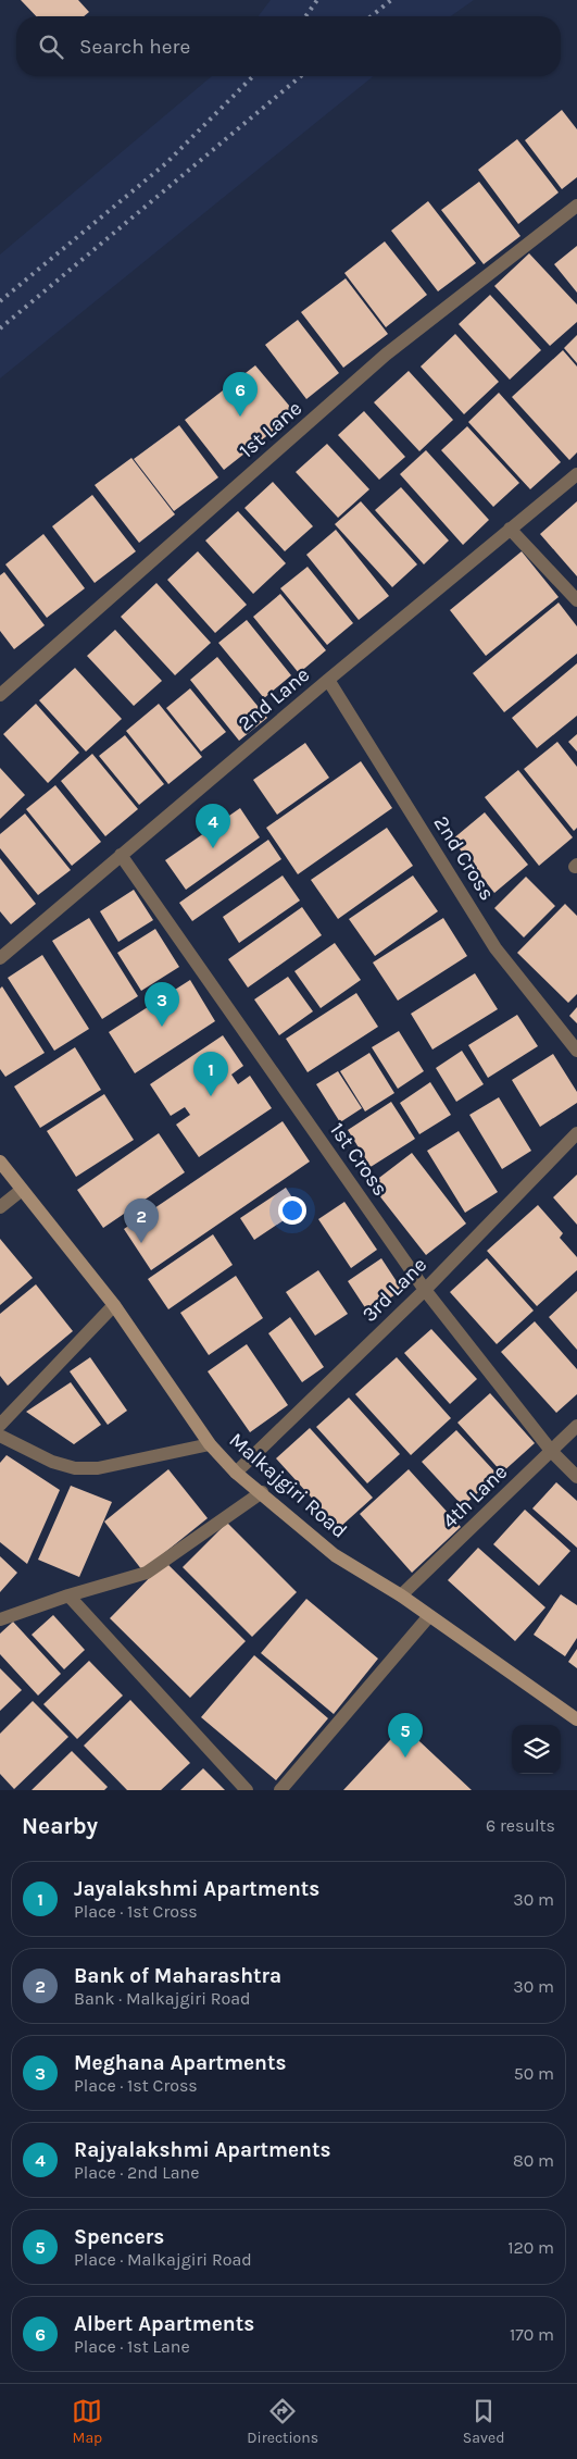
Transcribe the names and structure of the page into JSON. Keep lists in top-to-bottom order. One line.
{"streets":{"main road":["Malkajgiri Road"],"street":["1st Lane","2nd Lane","2nd Cross","1st Cross","3rd Lane","4th Lane"]},"crossings":[["2nd Lane","2nd Cross"],["2nd Lane","1st Cross"],["1st Cross","3rd Lane"],["1st Cross","4th Lane"],["3rd Lane","Malkajgiri Road"],["Malkajgiri Road","4th Lane"]],"page":{"search":"Search here","pins":["6","4","3","1","2","5"],"heading":["Nearby","6 results"],"list":[{"mark":"1","name":"Jayalakshmi Apartments","note":"Place · 1st Cross","value":"30 m"},{"mark":"2","name":"Bank of Maharashtra","note":"Bank · Malkajgiri Road","value":"30 m"},{"mark":"3","name":"Meghana Apartments","note":"Place · 1st Cross","value":"50 m"},{"mark":"4","name":"Rajyalakshmi Apartments","note":"Place · 2nd Lane","value":"80 m"},{"mark":"5","name":"Spencers","note":"Place · Malkajgiri Road","value":"120 m"},{"mark":"6","name":"Albert Apartments","note":"Place · 1st Lane","value":"170 m"}],"nav":["Map","Directions","Saved"]}}
